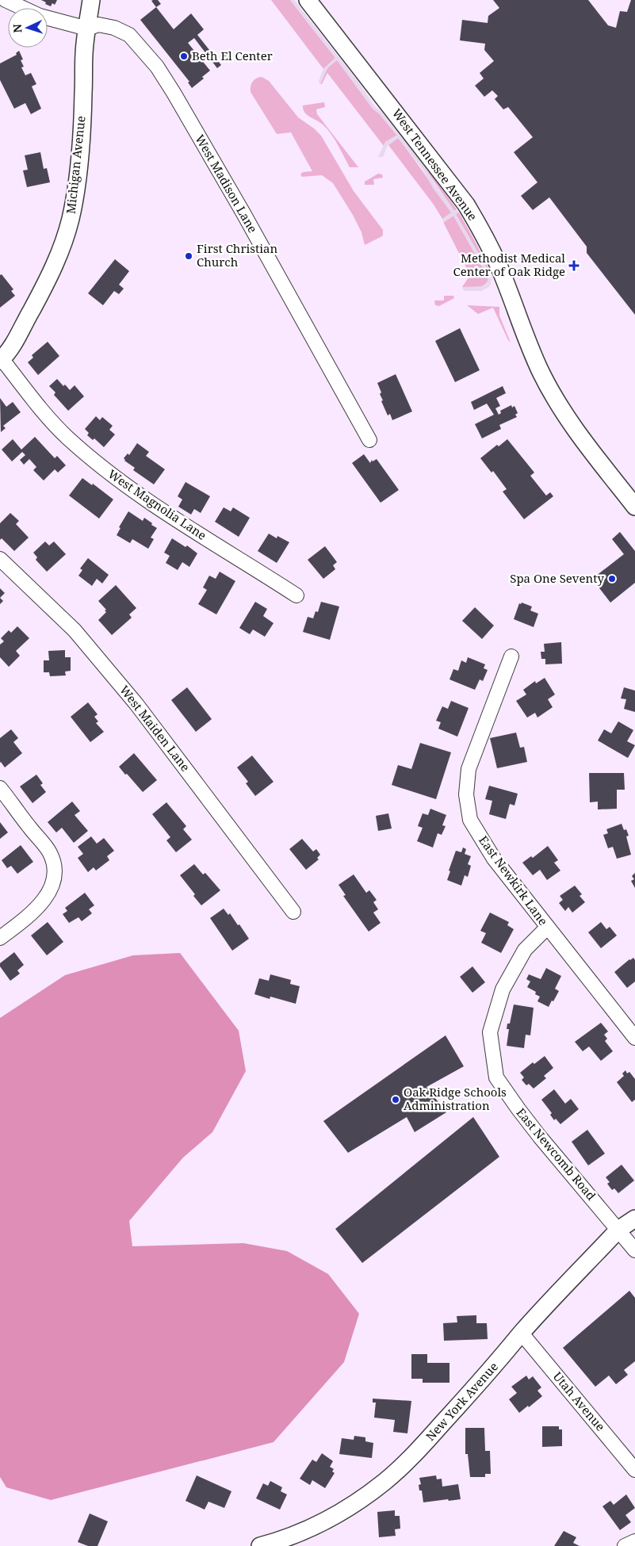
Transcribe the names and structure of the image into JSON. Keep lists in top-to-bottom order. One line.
{"streets":{"street":["Michigan Avenue","West Tennessee Avenue","West Madison Lane","West Magnolia Lane","West Maiden Lane","East Newkirk Lane","East Newcomb Road","New York Avenue","Utah Avenue"]},"crossings":[["Michigan Avenue","West Madison Lane"],["Michigan Avenue","West Magnolia Lane"],["East Newkirk Lane","East Newcomb Road"],["East Newcomb Road","New York Avenue"],["New York Avenue","Utah Avenue"]],"places":{"other":["Beth El Center","First Christian Church","Spa One Seventy","Oak Ridge Schools Administration"],"health":["Methodist Medical Center of Oak Ridge"]},"north":"left"}
